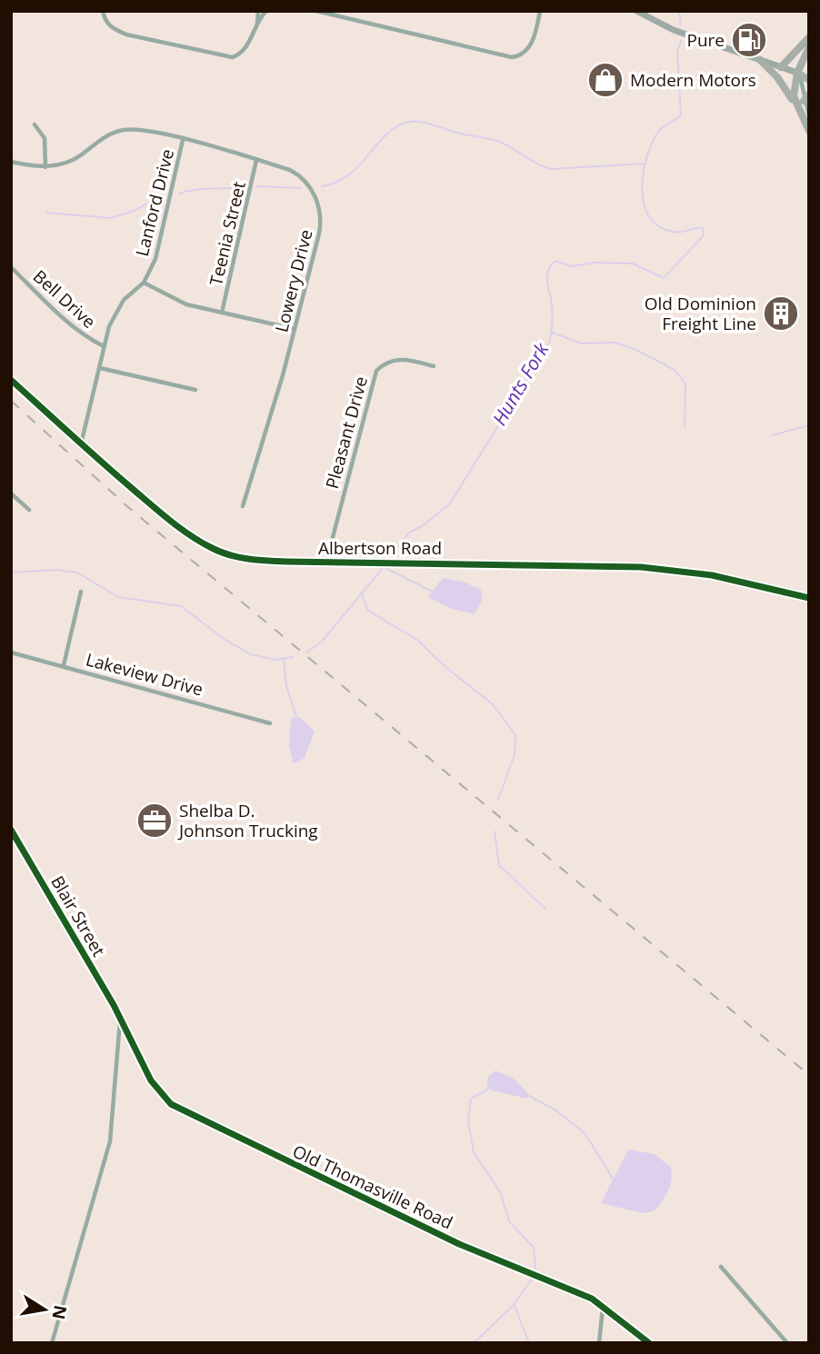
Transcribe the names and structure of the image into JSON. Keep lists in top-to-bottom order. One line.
{"streets":{"street":["Lanford Drive","Teenia Street","Lowery Drive","Bell Drive","Pleasant Drive","Albertson Road","Lakeview Drive","Blair Street","Old Thomasville Road"]},"crossings":[["Lanford Drive","Lowery Drive"],["Lanford Drive","Bell Drive"],["Lanford Drive","Albertson Road"],["Teenia Street","Lowery Drive"],["Pleasant Drive","Albertson Road"],["Blair Street","Old Thomasville Road"]],"water":["Hunts Fork"],"places":{"fuel station":["Pure"],"shop":["Modern Motors"],"building":["Old Dominion Freight Line"],"office":["Shelba D. Johnson Trucking"]},"north":"right"}
